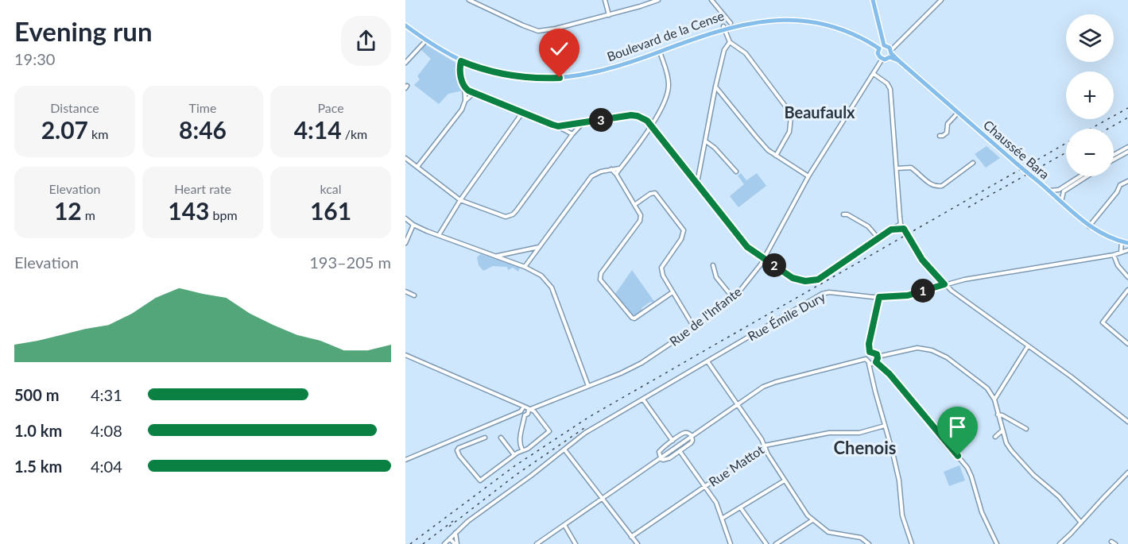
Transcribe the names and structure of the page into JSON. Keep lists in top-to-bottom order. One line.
{"streets":{"main road":["Boulevard de la Cense","Chaussée Bara"],"street":["Rue de l'Infante","Rue Émile Dury","Rue Mattot"]},"crossings":[["Chaussée Bara","Rue de l'Infante"]],"districts":["Beaufaulx","Chenois"],"page":{"heading":["Evening run","19:30"],"map_buttons":["+","−"],"stats":[["Distance","2.07 km"],["Time","8:46"],["Pace","4:14 /km"],["Elevation","12 m"],["Heart rate","143 bpm"],["kcal","161"]],"pins":["3","2","1"],"chart":["Elevation","193–205 m"],"list":[{"name":"500 m","note":"4:31"},{"name":"1.0 km","note":"4:08"},{"name":"1.5 km","note":"4:04"}]}}
